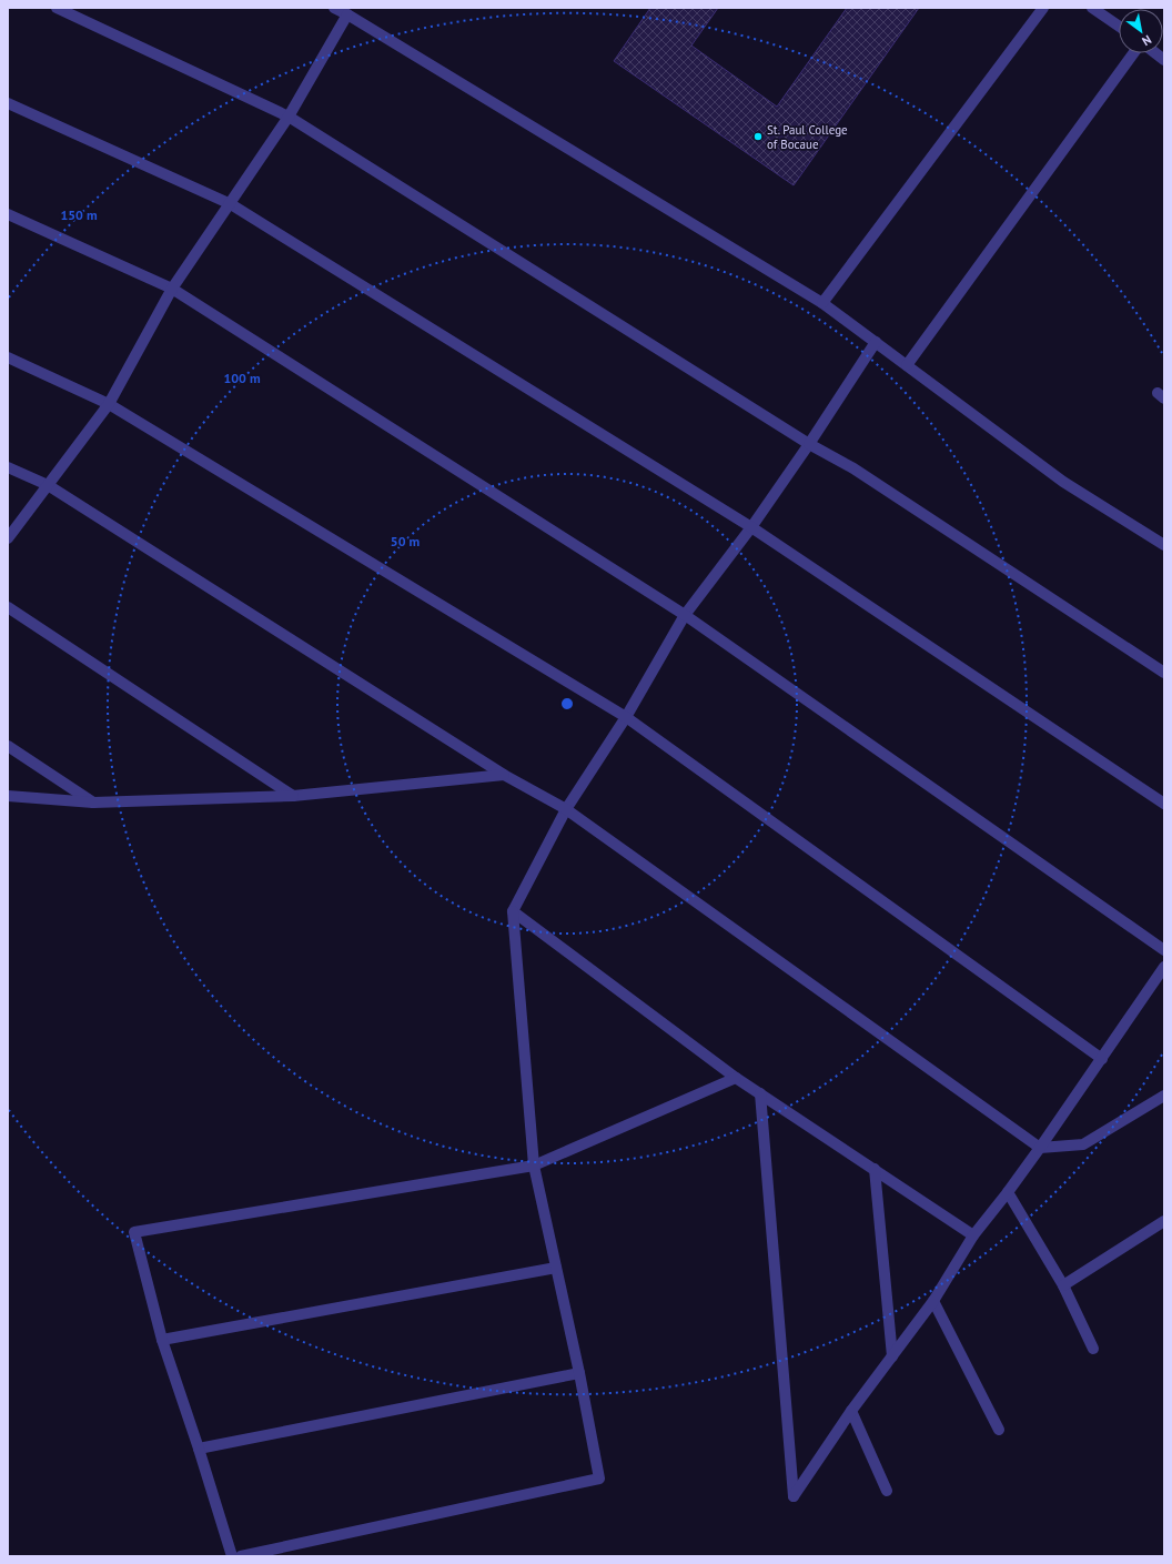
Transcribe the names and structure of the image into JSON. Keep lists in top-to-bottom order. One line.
{"places":["St. Paul College of Bocaue"],"north":"bottom right","rings":["150 m","100 m","50 m"]}
